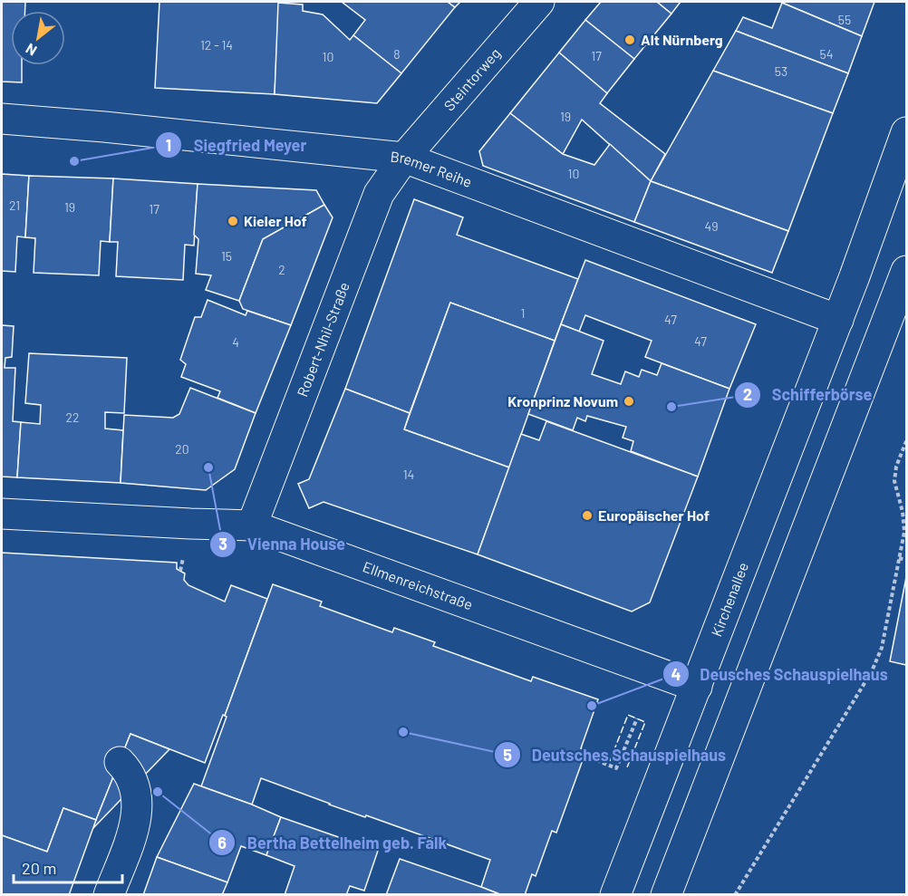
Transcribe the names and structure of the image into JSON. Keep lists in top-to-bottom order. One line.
{"streets":{"street":["Steintorweg","Bremer Reihe","Robert-Nhil-Straße","Ellmenreichstraße","Kirchenallee"]},"crossings":[["Steintorweg","Bremer Reihe"],["Steintorweg","Robert-Nhil-Straße"],["Bremer Reihe","Robert-Nhil-Straße"],["Bremer Reihe","Kirchenallee"],["Robert-Nhil-Straße","Ellmenreichstraße"],["Ellmenreichstraße","Kirchenallee"]],"places":["Alt Nürnberg","Siegfried Meyer","Kieler Hof","Kronprinz Novum","Schifferbörse","Vienna House","Europäischer Hof","Deusches Schauspielhaus","Deutsches Schauspielhaus","Bertha Bettelheim geb. Falk"],"house_numbers":["55","12 - 14","8","54","17","10","53","19","10","21","19","17","49","15","2","1","47","47","4","22","20","14"],"scale_bar":"20 m","north":"bottom left"}
